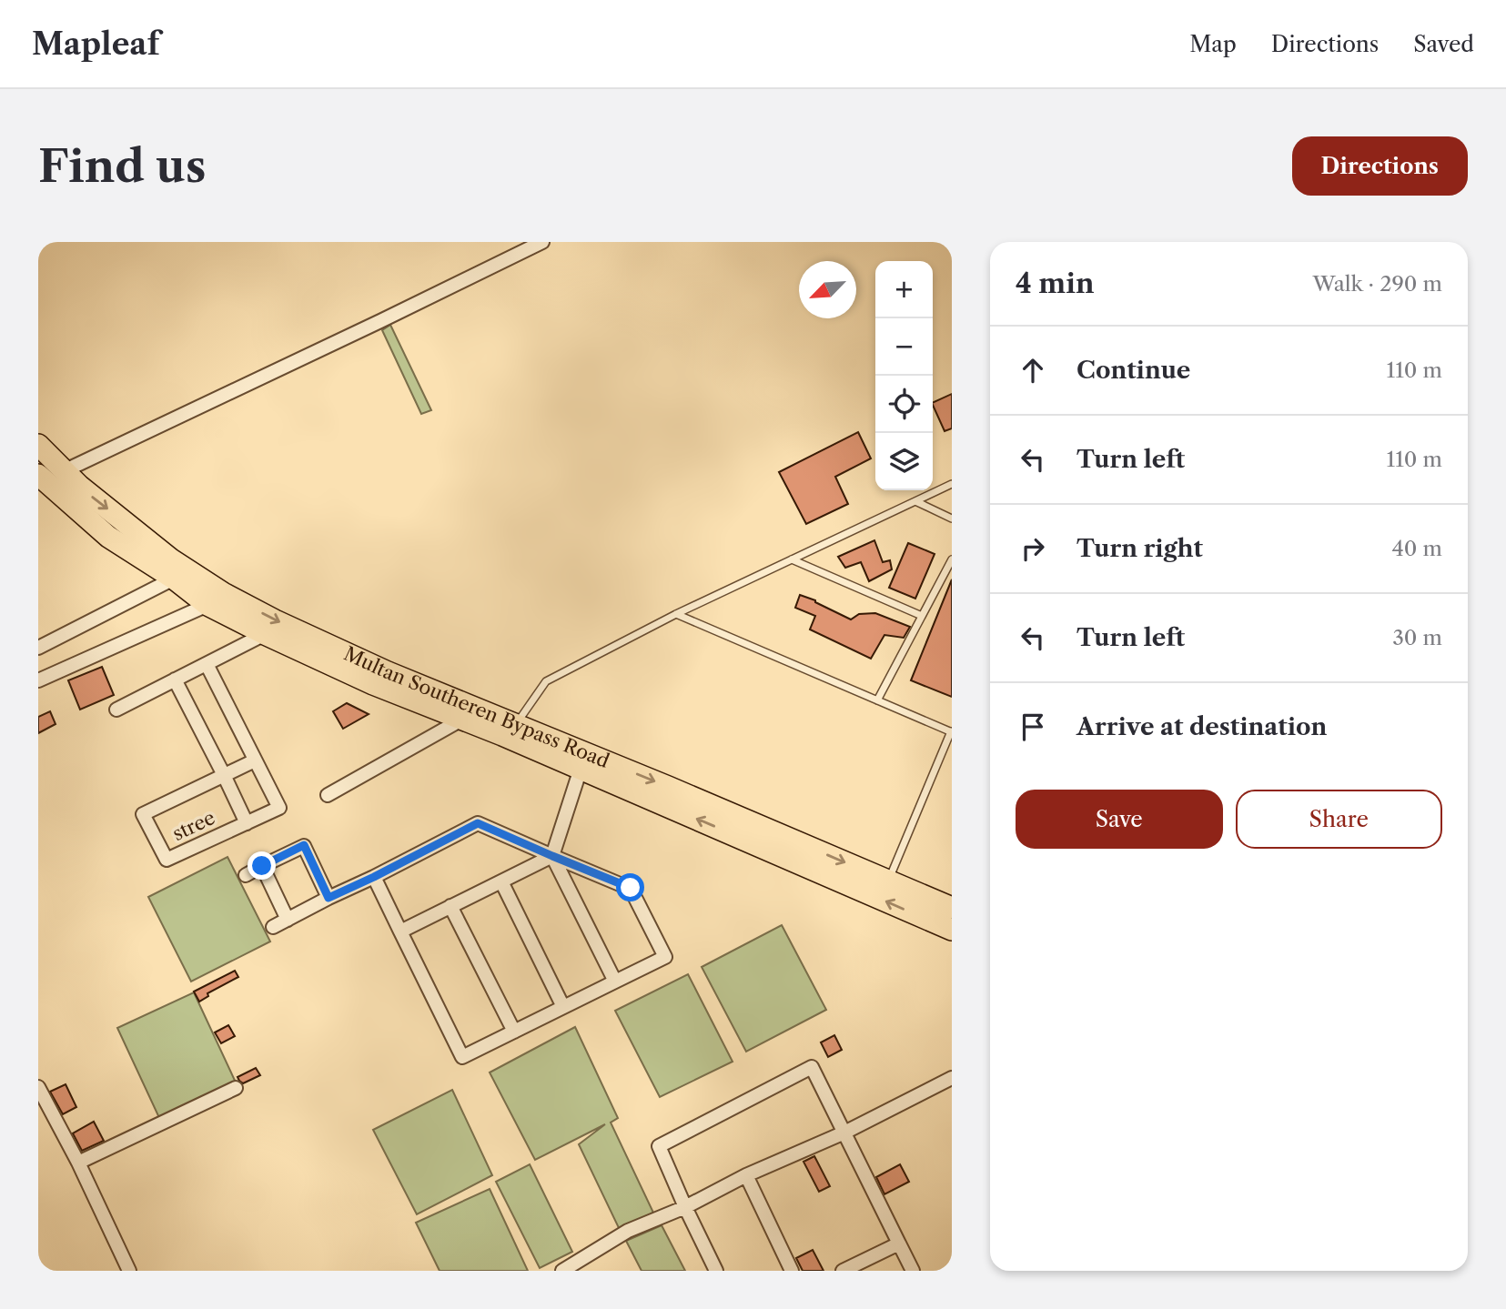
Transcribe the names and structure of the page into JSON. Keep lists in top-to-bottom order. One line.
{"streets":{"highway":["Multan Southeren Bypass Road"],"street":["stree"]},"north":"bottom left","page":{"header":"Mapleaf","nav":["Map","Directions","Saved"],"buttons":["Directions",["Save","Share"]],"title":"Find us","heading":["4 min","Walk · 290 m"],"map_buttons":["+","−"],"list":[["Continue","110 m"],["Turn left","110 m"],["Turn right","40 m"],["Turn left","30 m"],"Arrive at destination"]}}
